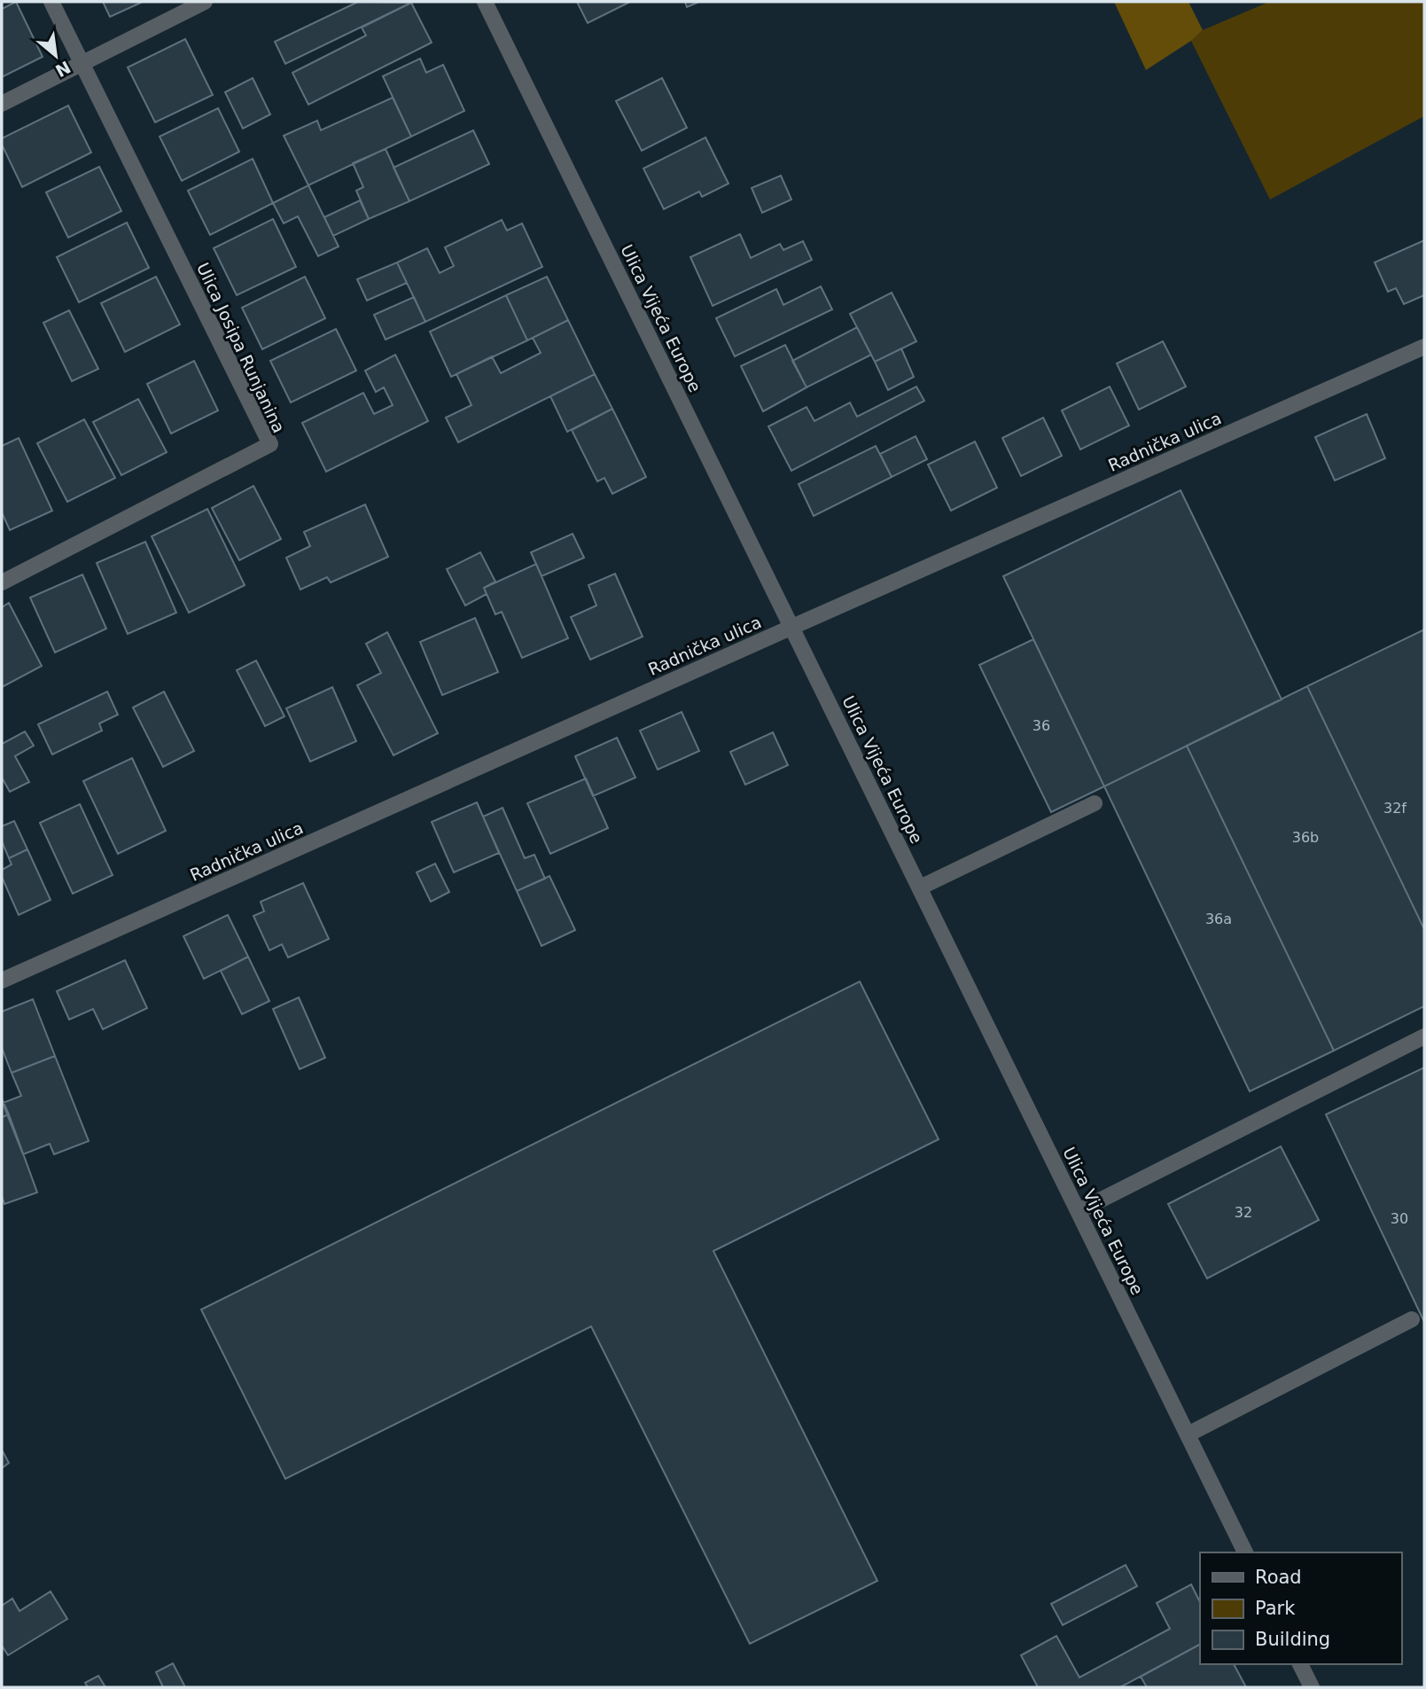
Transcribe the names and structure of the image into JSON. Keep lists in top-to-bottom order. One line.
{"streets":{"street":["Ulica Vijeća Europe","Ulica Josipa Runjanina","Radnička ulica"]},"crossings":[["Ulica Vijeća Europe","Radnička ulica"]],"house_numbers":["36","32f","36b","36a","32","30"],"legend":["Road","Park","Building"],"north":"bottom right"}
